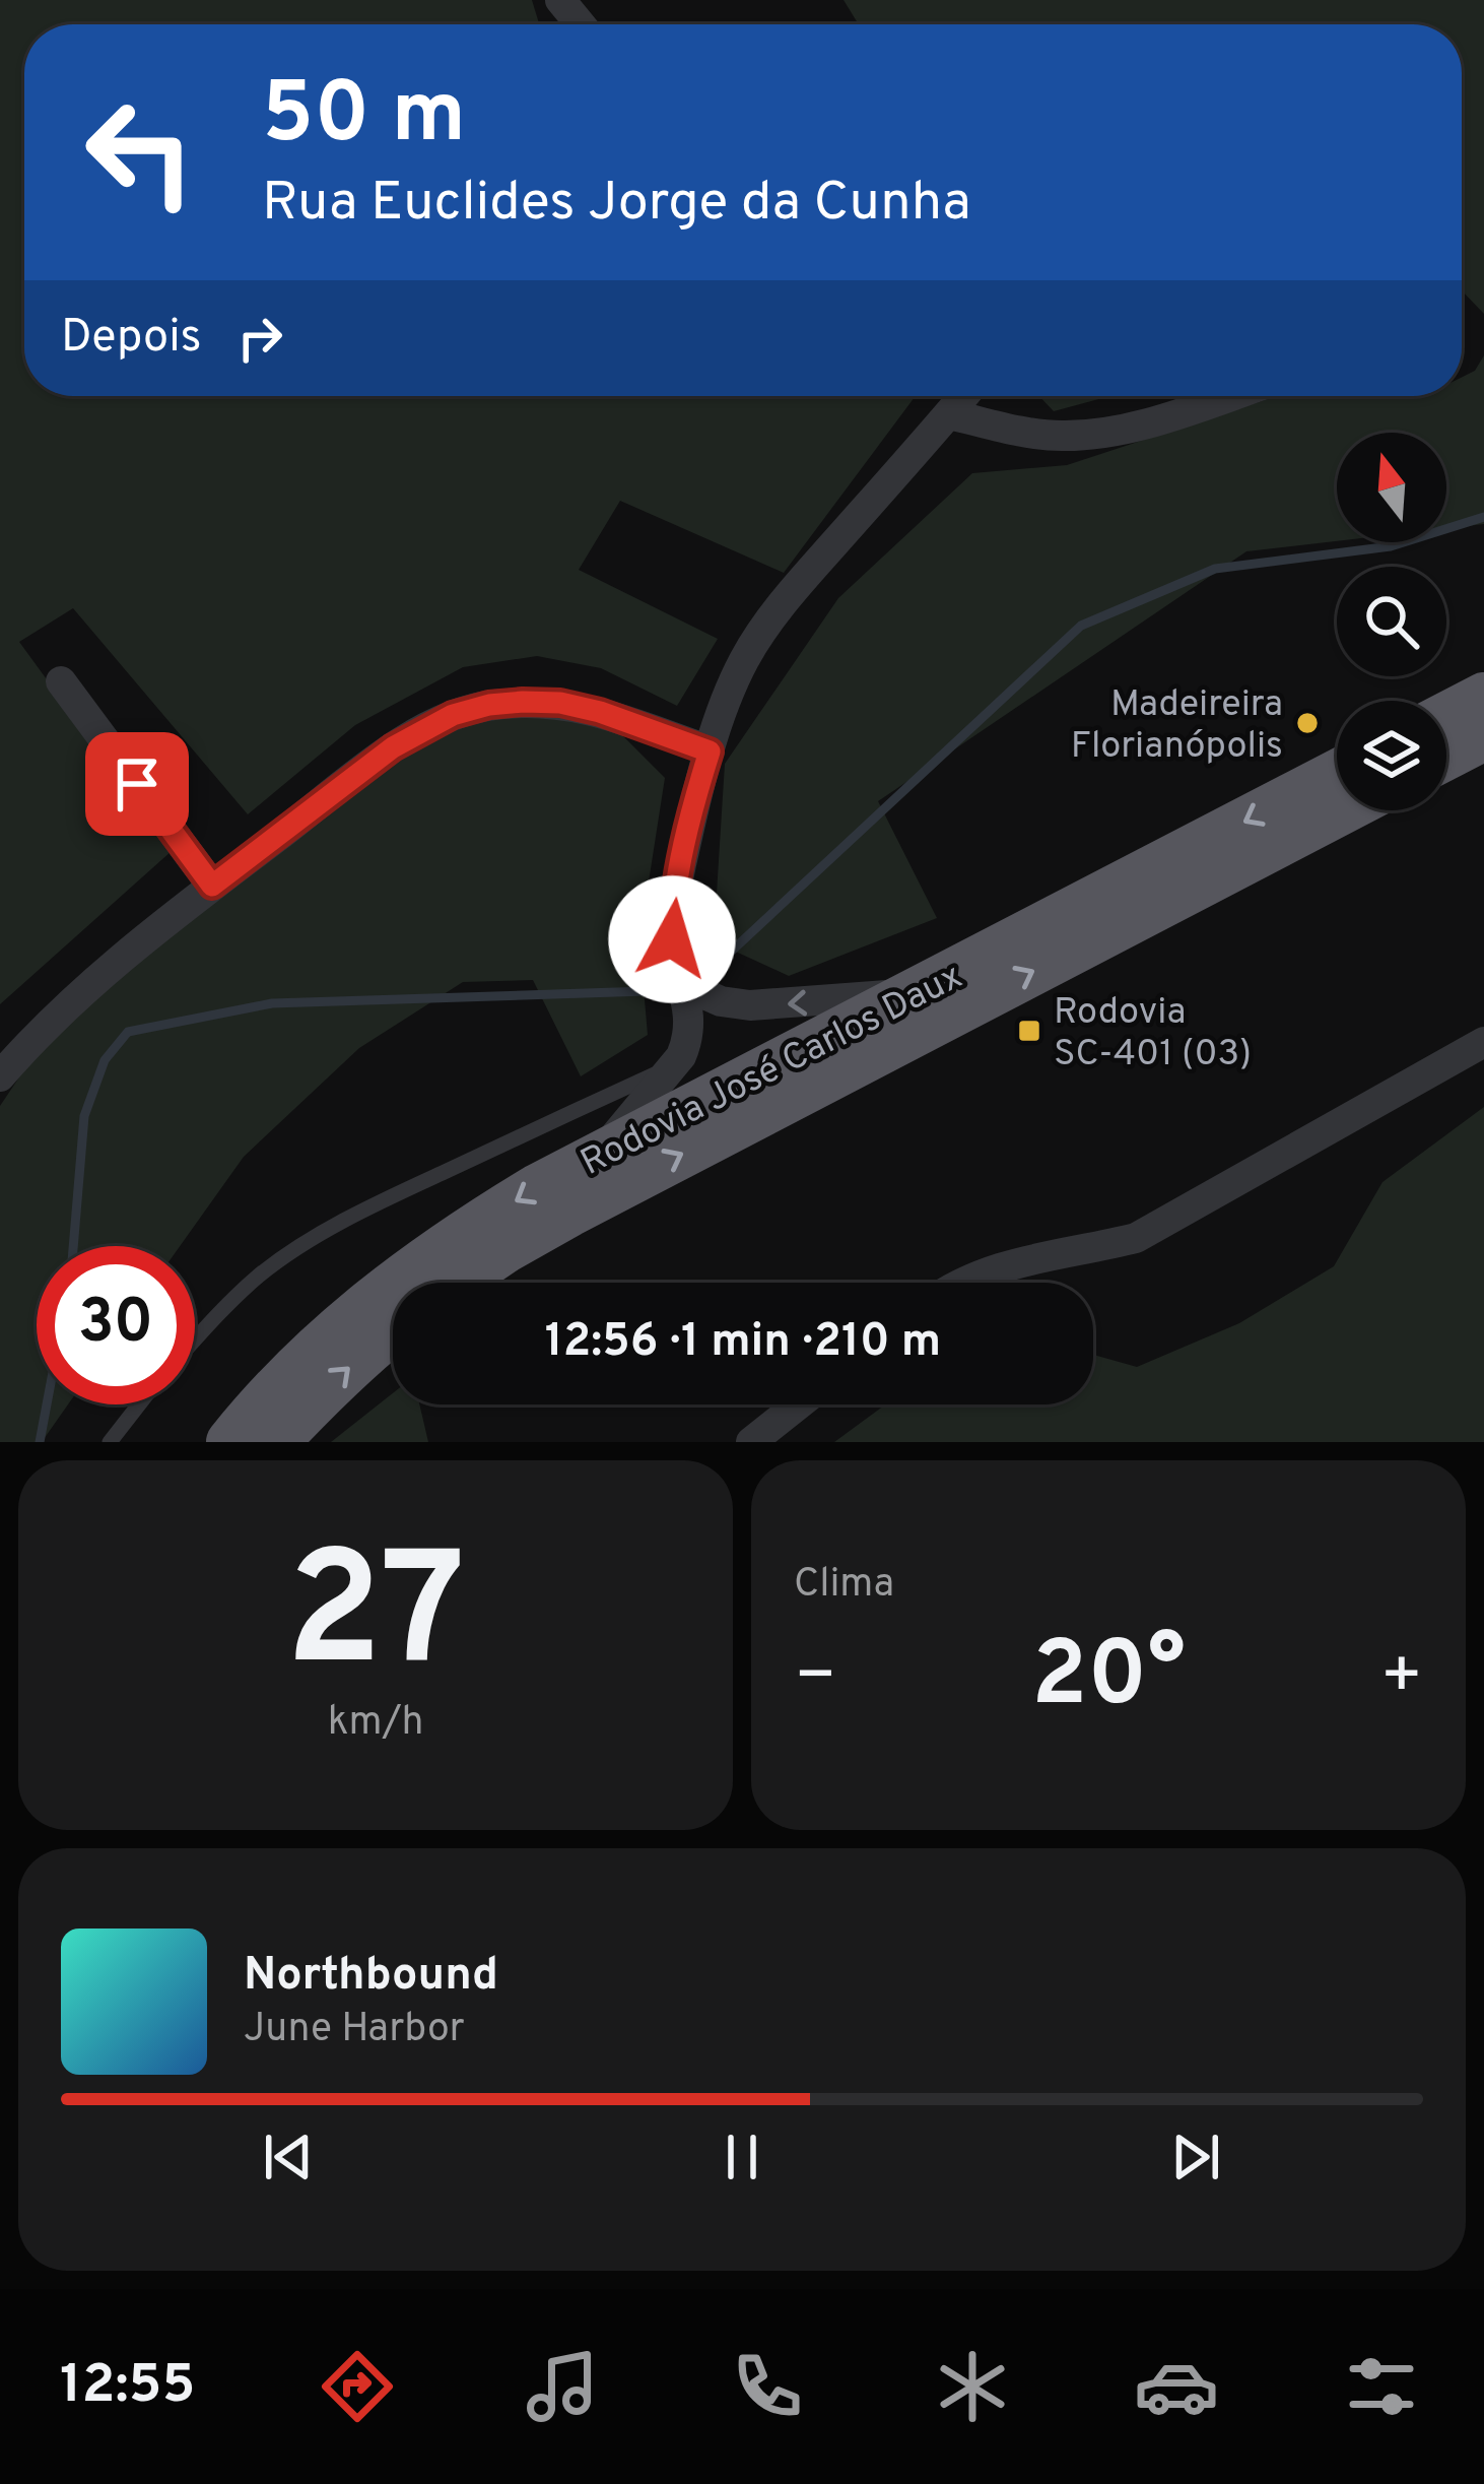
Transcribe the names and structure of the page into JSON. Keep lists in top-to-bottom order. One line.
{"streets":{"highway":["Rodovia José Carlos Daux"]},"places":{"other":["Madeireira Florianópolis"],"transit":["Rodovia SC-401 (03)"]},"north":"top","page":{"turn":["50 m","Rua Euclides Jorge da Cunha"],"then":"Depois","limit":"30","trip":"12:56 · 1 min · 210 m","tile":[["27","km/h"],"Clima"],"heat":["−","20°","+"],"song":["Northbound","June Harbor"],"tabs":"12:55"}}
